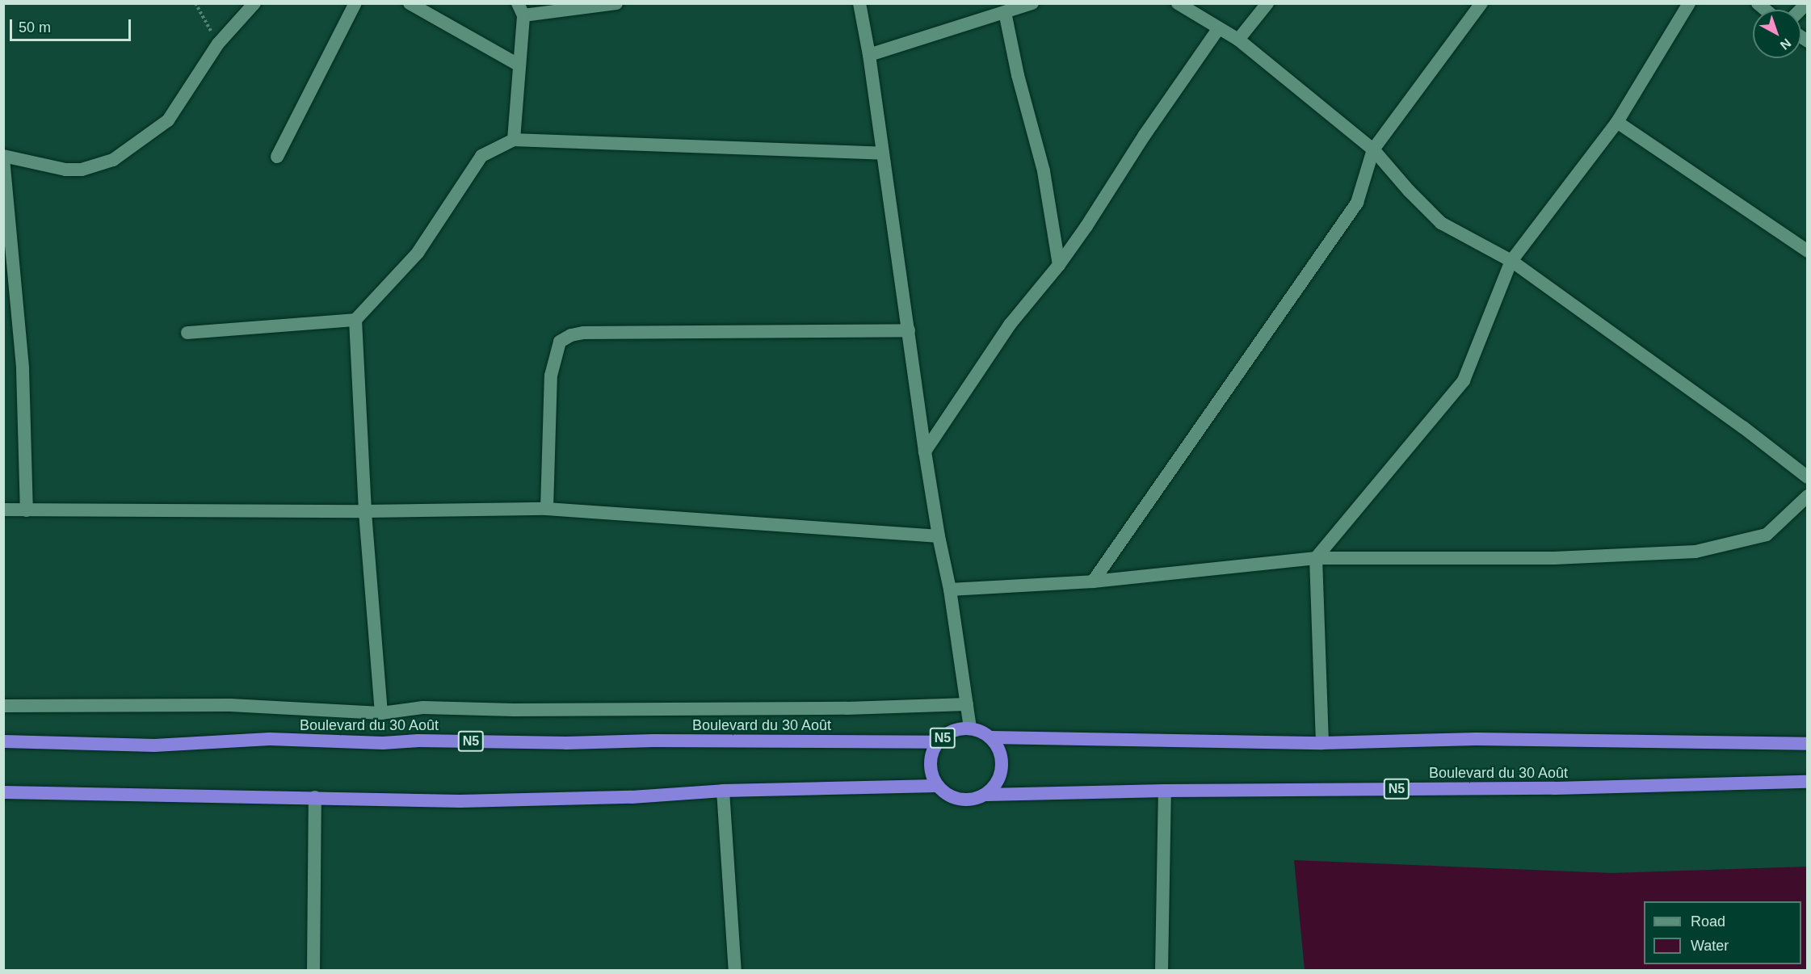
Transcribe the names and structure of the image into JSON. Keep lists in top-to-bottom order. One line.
{"streets":{"highway":["Boulevard du 30 Août","N5"]},"crossings":[["Boulevard du 30 Août","N5"]],"legend":["Road","Water"],"scale_bar":"50 m","north":"bottom right"}
